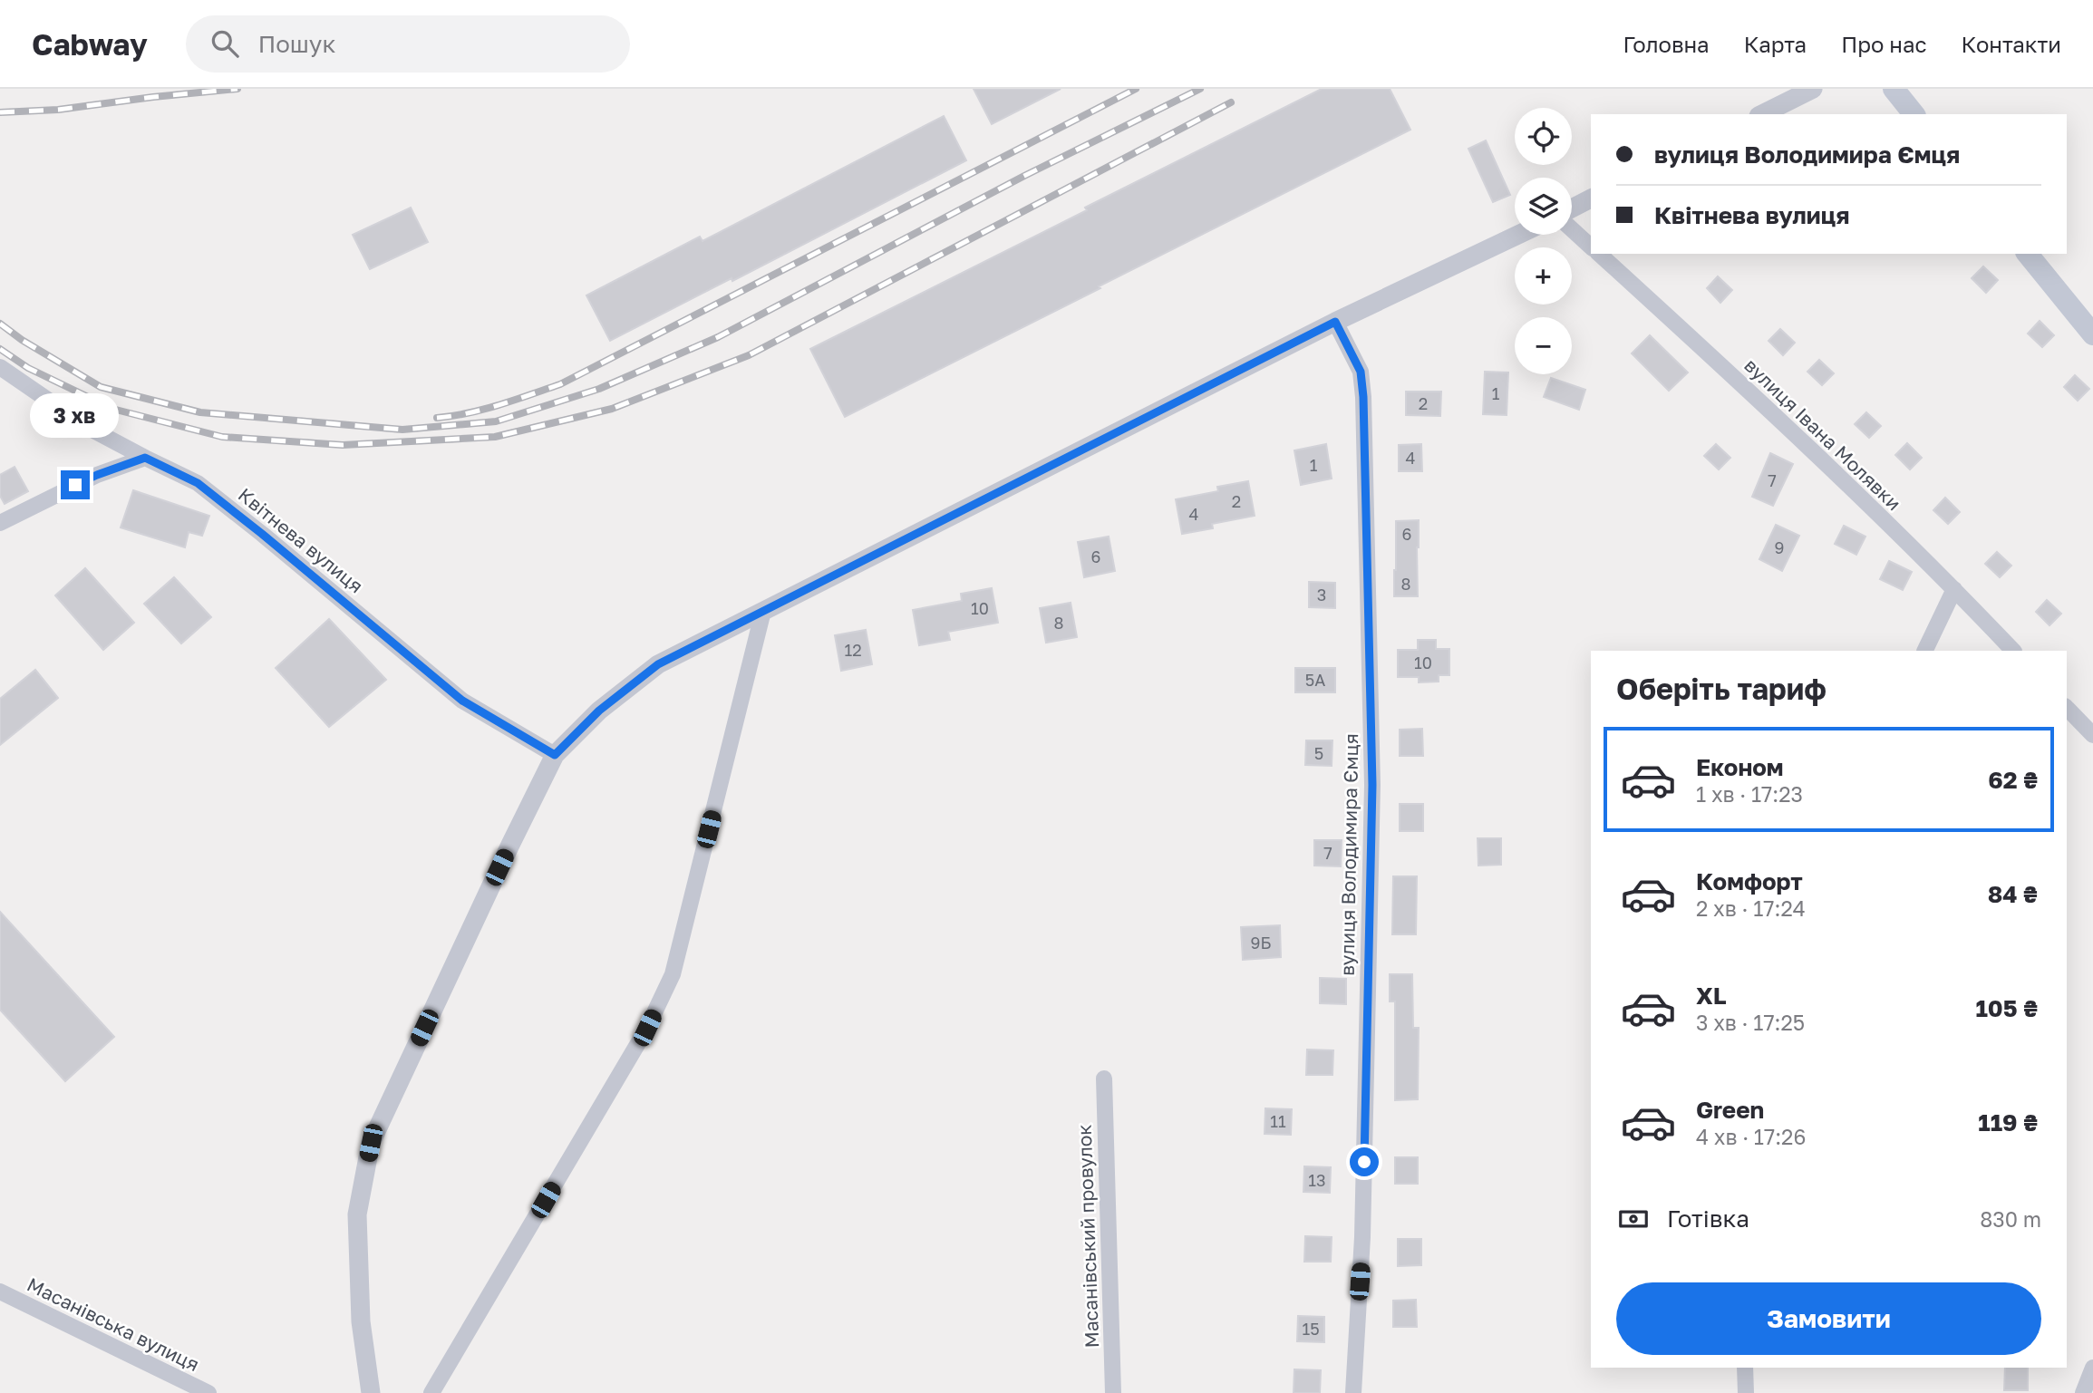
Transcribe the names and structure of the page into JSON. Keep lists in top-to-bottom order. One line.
{"streets":{"street":["вулиця Івана Молявки","Квітнева вулиця","вулиця Володимира Ємця","Масанівський провулок","Масанівська вулиця"]},"house_numbers":["1","2","4","1","7","2","4","6","9","6","8","3","10","8","12","10","5А","5","7","9Б","11","13","15"],"page":{"header":"Cabway","search":"Пошук","nav":["Головна","Карта","Про нас","Контакти"],"map_buttons":["+","−"],"banner":["вулиця Володимира Ємця","Квітнева вулиця"],"bubble":"3 хв","heading":"Оберіть тариф","list":[{"name":"Економ","note":"1 хв · 17:23","value":"62 ₴"},{"name":"Комфорт","note":"2 хв · 17:24","value":"84 ₴"},{"name":"XL","note":"3 хв · 17:25","value":"105 ₴"},{"name":"Green","note":"4 хв · 17:26","value":"119 ₴"}],"pay":["Готівка","830 m"],"buttons":"Замовити"}}
